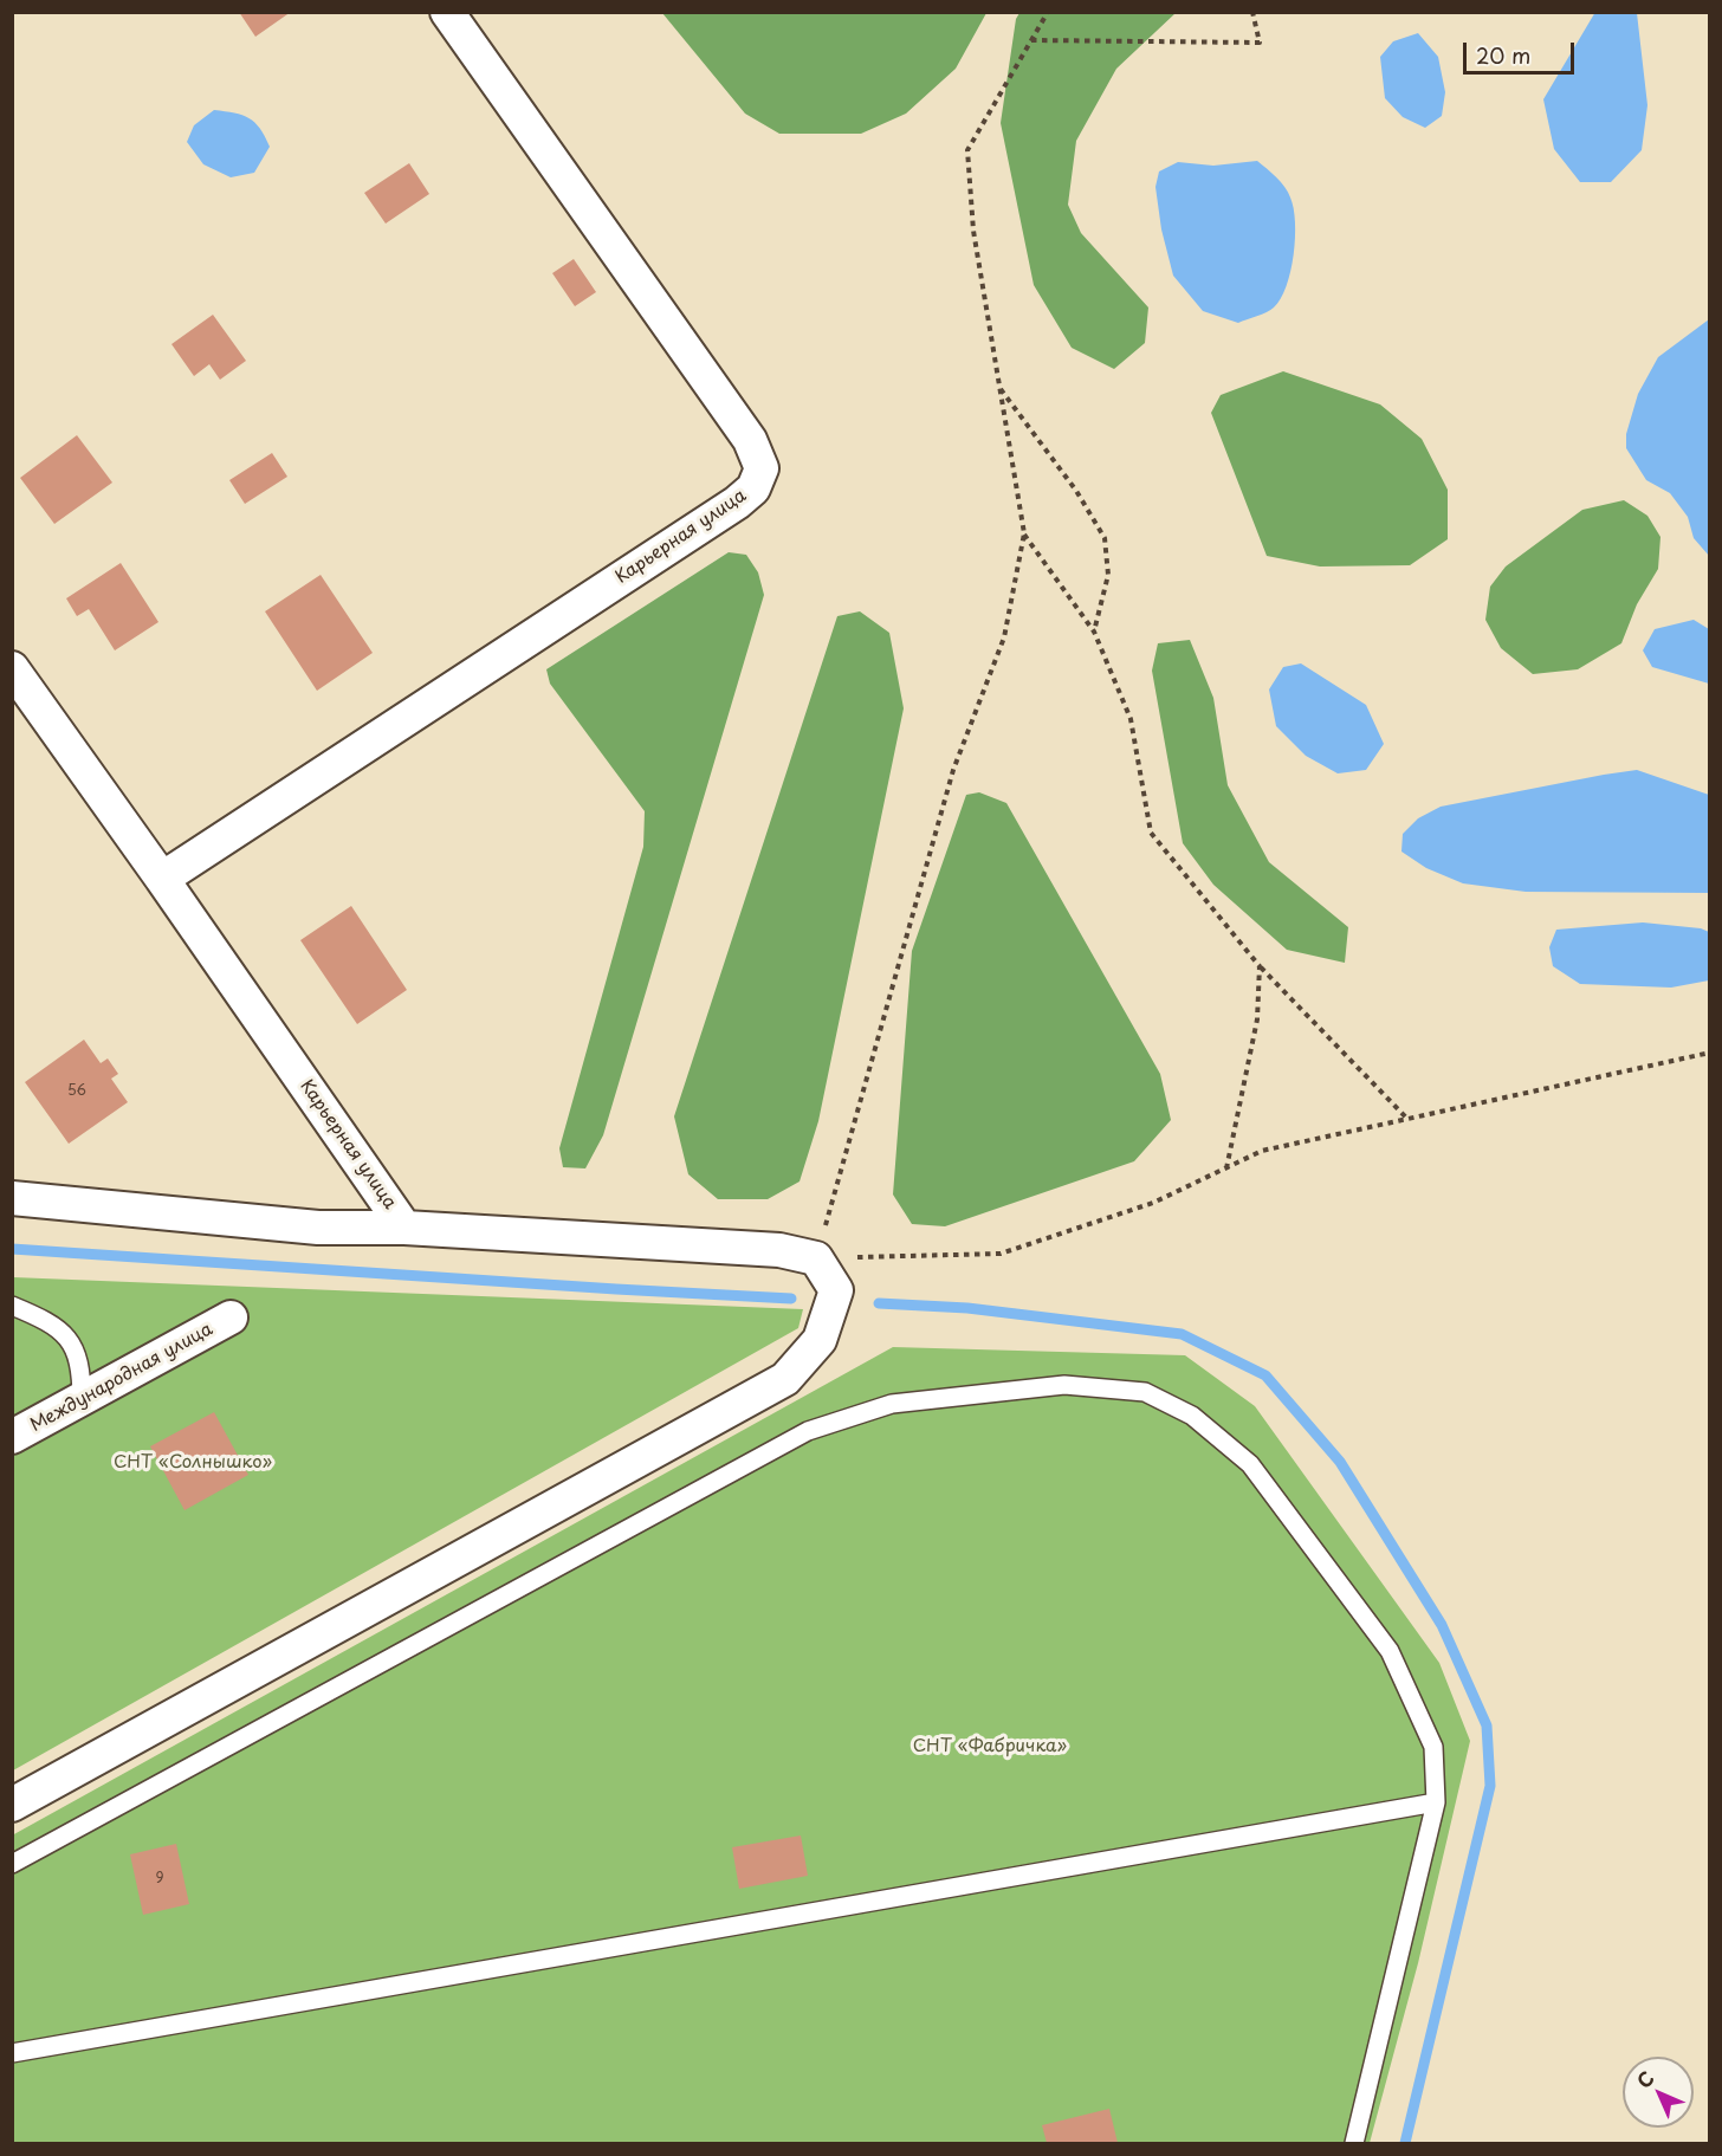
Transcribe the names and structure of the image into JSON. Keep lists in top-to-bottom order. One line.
{"streets":{"street":["Карьерная улица","Международная улица"]},"parks":["СНТ «Солнышко»","СНТ «Фабричка»"],"house_numbers":["56","9"],"scale_bar":"20 m","north":"top left"}
